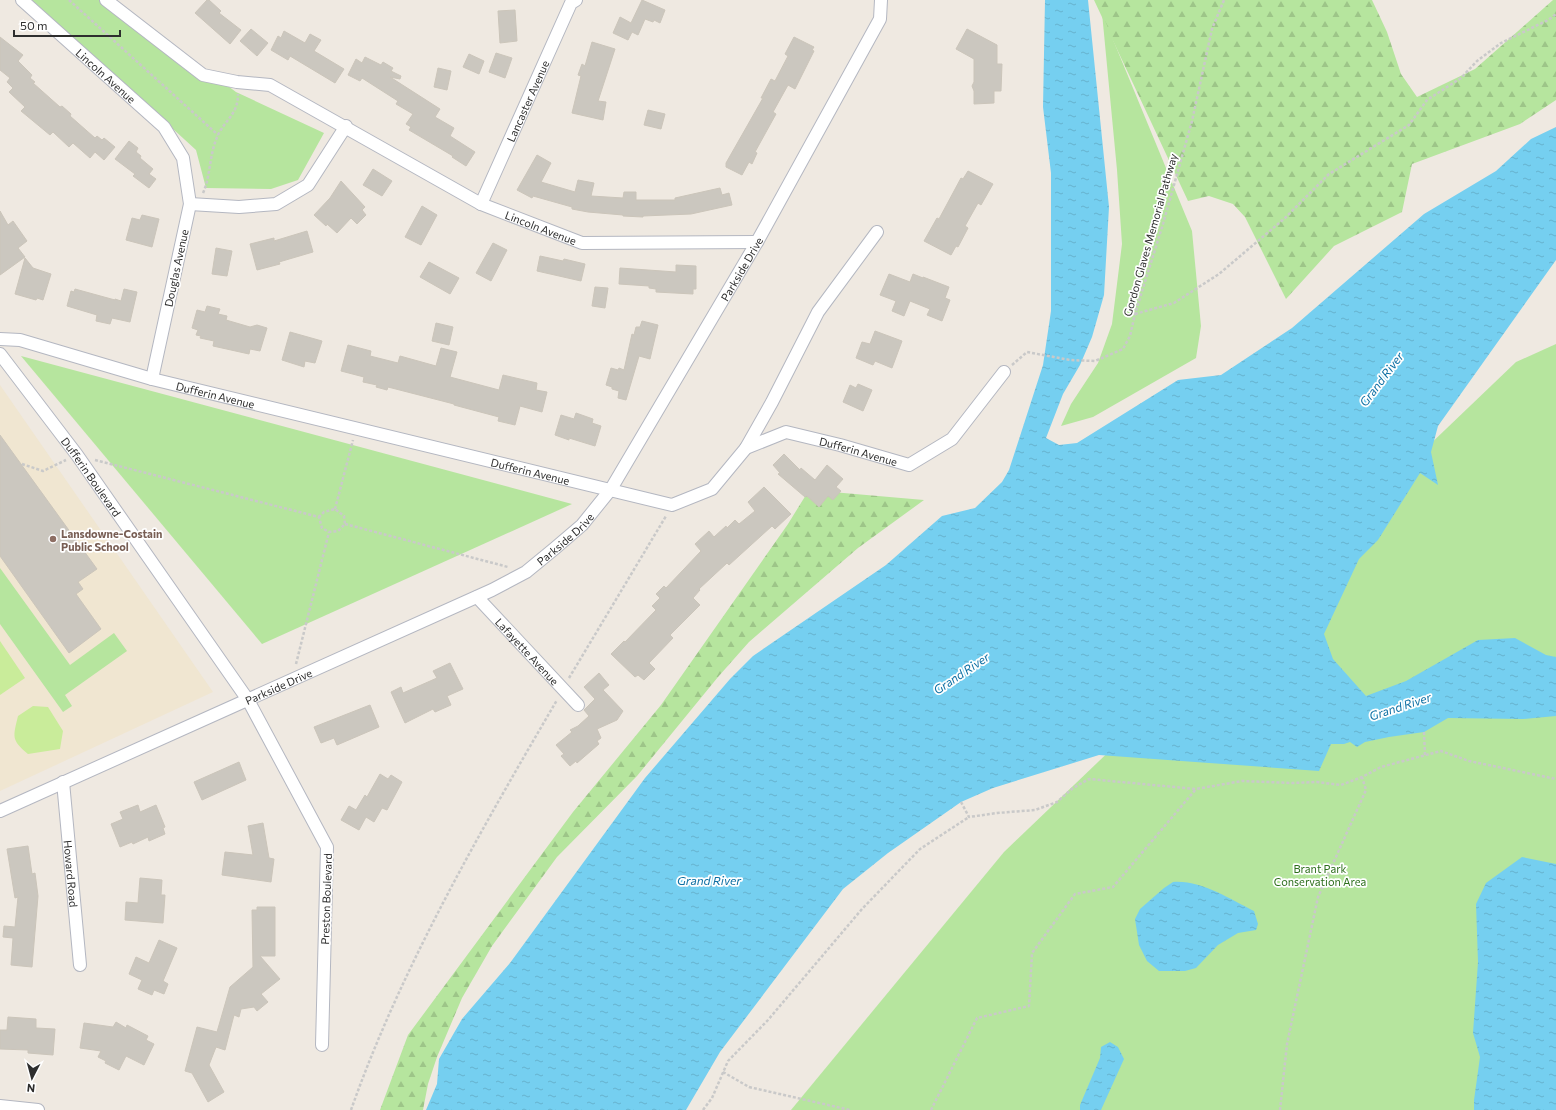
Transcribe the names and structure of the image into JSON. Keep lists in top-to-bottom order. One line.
{"streets":{"street":["Lincoln Avenue","Lancaster Avenue","Douglas Avenue","Parkside Drive","Dufferin Avenue","Dufferin Boulevard","Lafayette Avenue","Howard Road","Preston Boulevard"],"path":["Gordon Glaves Memorial Pathway"]},"crossings":[["Lincoln Avenue","Lancaster Avenue"],["Lincoln Avenue","Douglas Avenue"],["Lincoln Avenue","Parkside Drive"],["Gordon Glaves Memorial Pathway","Dufferin Avenue"],["Douglas Avenue","Dufferin Avenue"],["Parkside Drive","Dufferin Avenue"],["Parkside Drive","Dufferin Boulevard"],["Parkside Drive","Lafayette Avenue"],["Parkside Drive","Howard Road"],["Parkside Drive","Preston Boulevard"],["Dufferin Boulevard","Preston Boulevard"]],"water":["Grand River"],"parks":["Brant Park Conservation Area"],"places":["Lansdowne-Costain Public School"],"scale_bar":"50 m","north":"bottom"}
